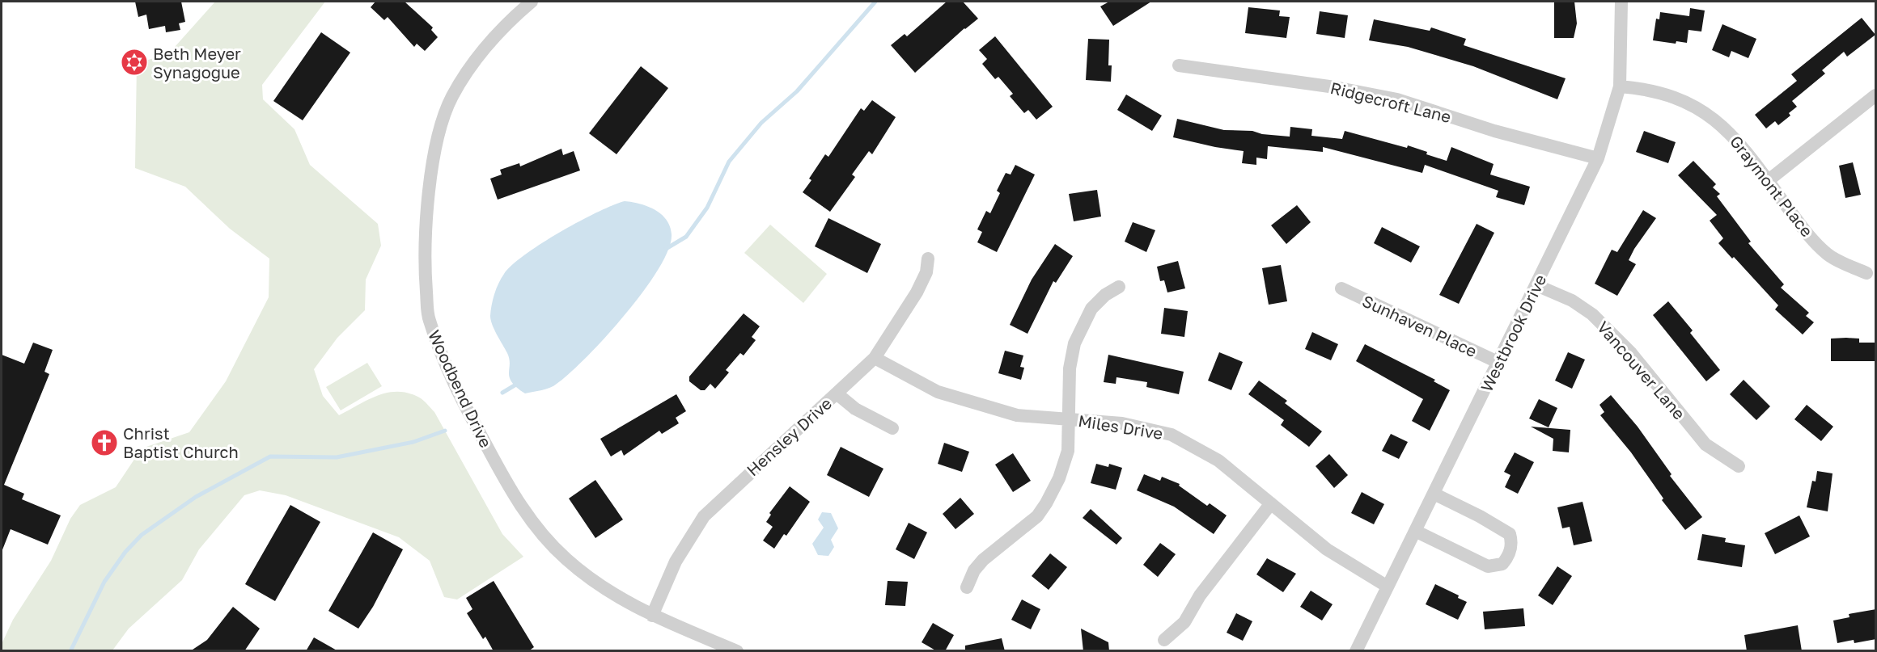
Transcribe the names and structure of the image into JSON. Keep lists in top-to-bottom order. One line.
{"streets":{"street":["Ridgecroft Lane","Graymont Place","Sunhaven Place","Westbrook Drive","Vancouver Lane","Woodbend Drive","Miles Drive","Hensley Drive"]},"crossings":[["Ridgecroft Lane","Westbrook Drive"],["Graymont Place","Westbrook Drive"],["Sunhaven Place","Westbrook Drive"],["Westbrook Drive","Vancouver Lane"],["Westbrook Drive","Miles Drive"],["Woodbend Drive","Hensley Drive"],["Miles Drive","Hensley Drive"]],"places":{"synagogue":["Beth Meyer Synagogue"],"church":["Christ Baptist Church"]}}
